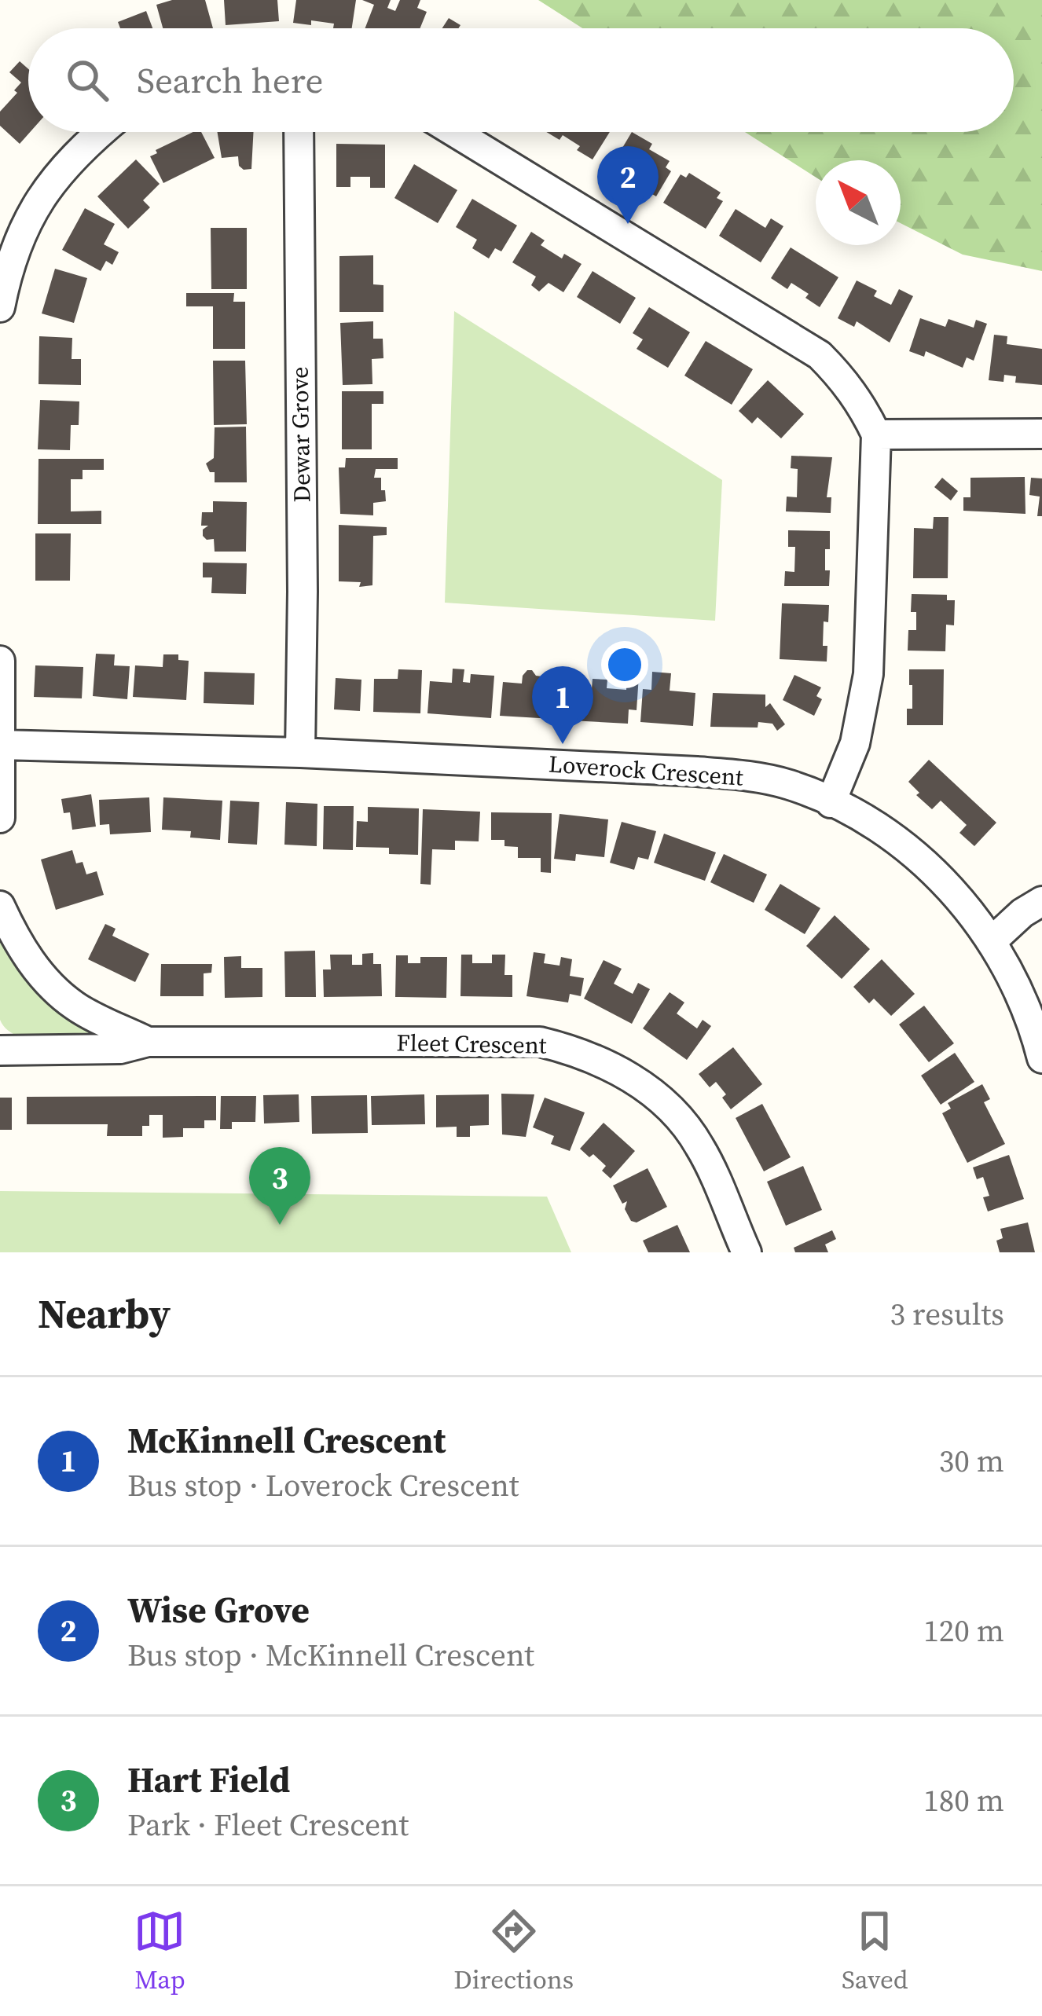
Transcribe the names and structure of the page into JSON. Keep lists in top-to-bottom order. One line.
{"streets":{"street":["Dewar Grove","Loverock Crescent","Fleet Crescent"]},"crossings":[["Dewar Grove","Loverock Crescent"]],"north":"top left","page":{"search":"Search here","pins":["2","1","3"],"heading":["Nearby","3 results"],"list":[{"mark":"1","name":"McKinnell Crescent","note":"Bus stop · Loverock Crescent","value":"30 m"},{"mark":"2","name":"Wise Grove","note":"Bus stop · McKinnell Crescent","value":"120 m"},{"mark":"3","name":"Hart Field","note":"Park · Fleet Crescent","value":"180 m"}],"nav":["Map","Directions","Saved"]}}
